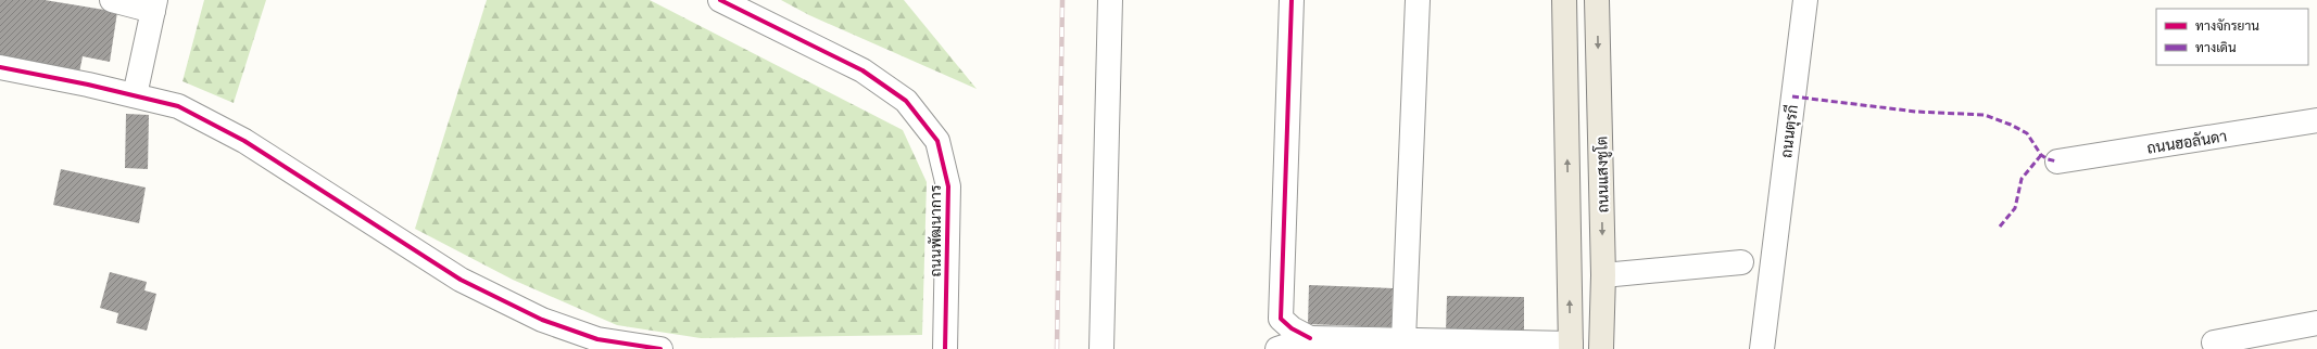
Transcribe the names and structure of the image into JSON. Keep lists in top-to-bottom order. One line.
{"streets":{"main road":["ถนนแสงชูโต"],"street":["ถนนตุรกี","ถนนฮอลันดา","ถนนพัฒนาการ"]},"legend":["ทางจักรยาน","ทางเดิน"]}
